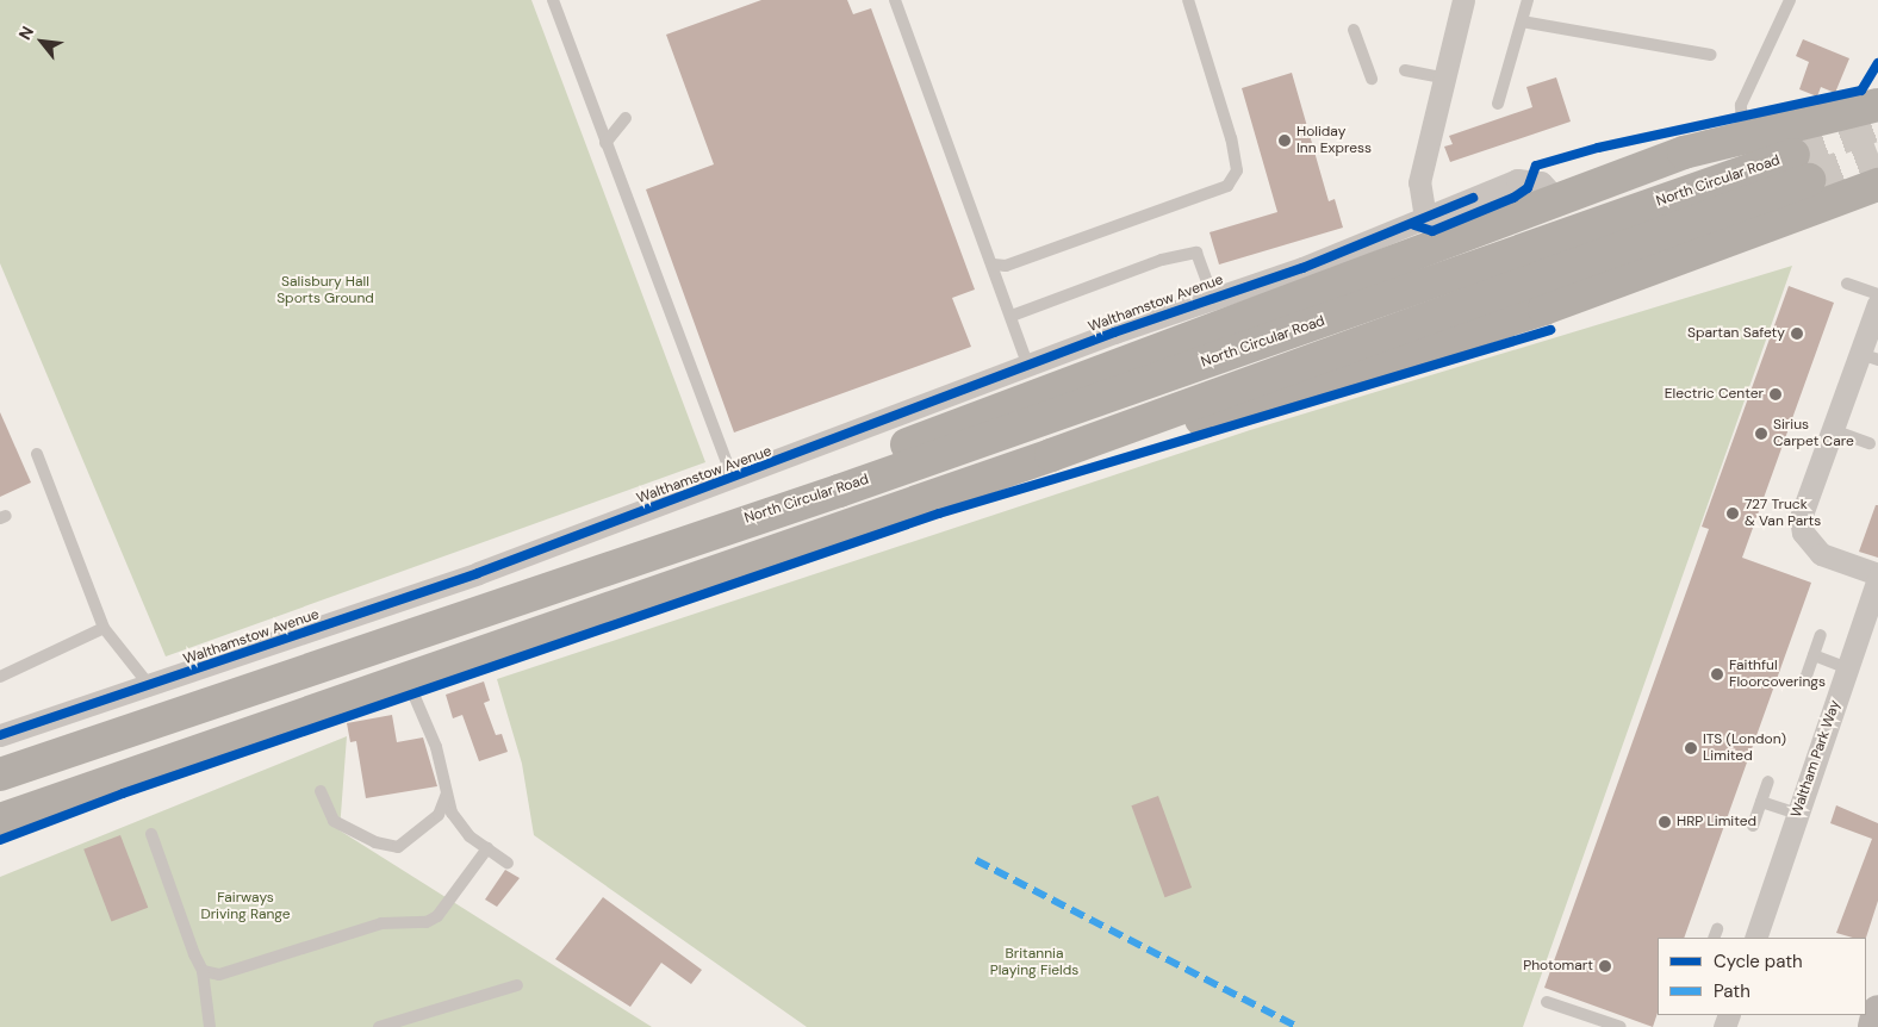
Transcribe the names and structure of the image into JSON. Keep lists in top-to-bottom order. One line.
{"streets":{"highway":["North Circular Road"],"street":["Walthamstow Avenue","Waltham Park Way"]},"parks":["Salisbury Hall Sports Ground","Fairways Driving Range","Britannia Playing Fields"],"places":["Holiday Inn Express","Spartan Safety","Electric Center","Sirius Carpet Care","727 Truck & Van Parts","Faithful Floorcoverings","ITS (London) Limited","HRP Limited","Photomart"],"legend":["Cycle path","Path"],"north":"top left"}
